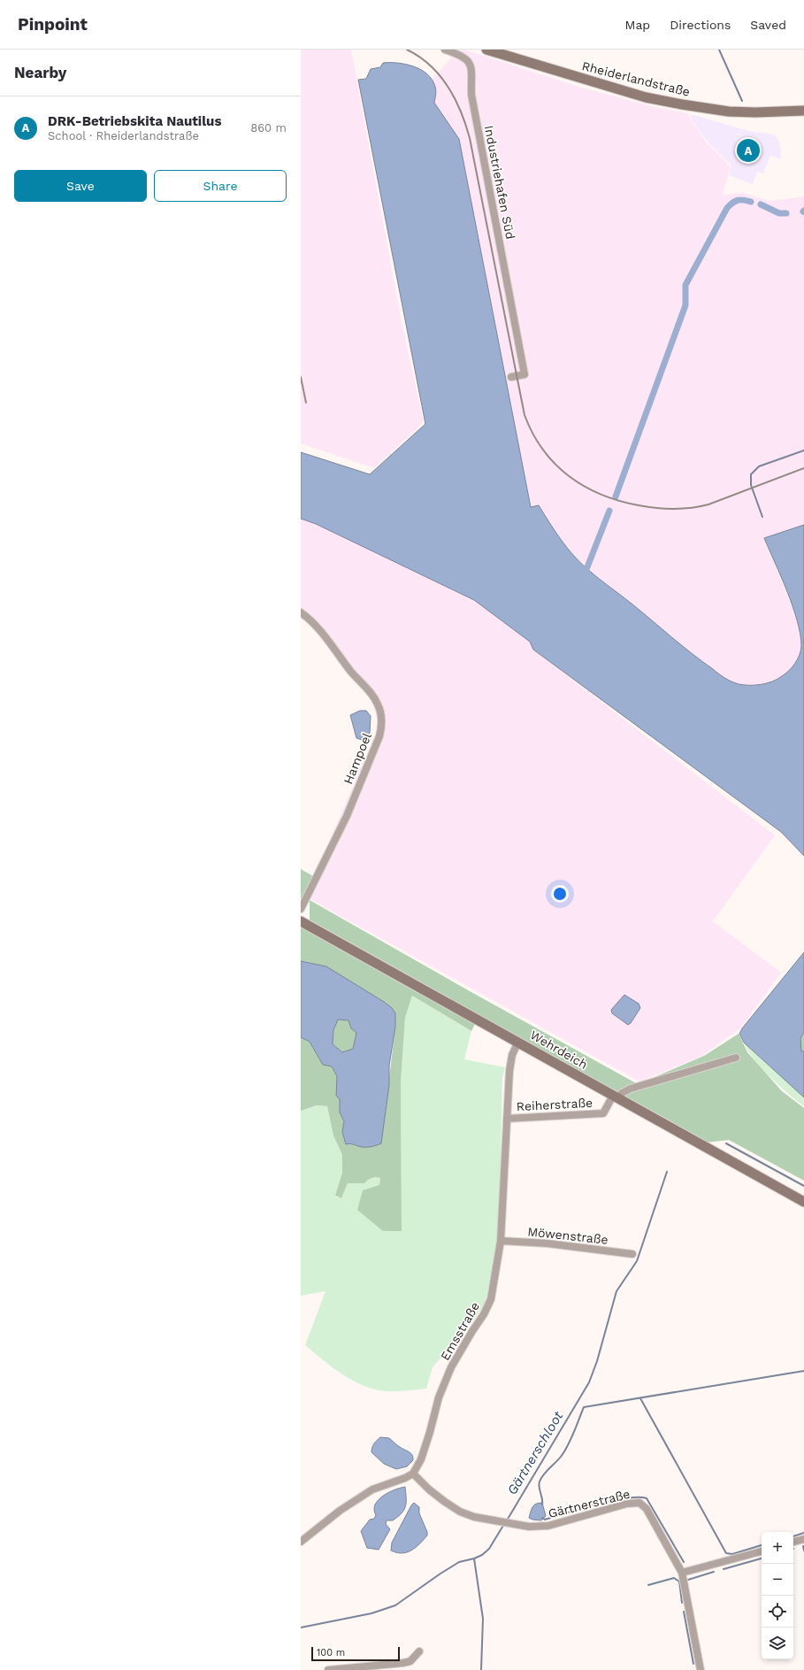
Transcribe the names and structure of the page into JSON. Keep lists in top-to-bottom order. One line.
{"streets":{"street":["Rheiderlandstraße","Industriehafen Süd","Hampoel","Wehrdeich","Reiherstraße","Möwenstraße","Emsstraße","Gärtnerstraße"]},"crossings":[["Wehrdeich","Reiherstraße"],["Wehrdeich","Emsstraße"],["Reiherstraße","Emsstraße"],["Möwenstraße","Emsstraße"],["Emsstraße","Gärtnerstraße"]],"water":["Gärtnerschloot"],"scale_bar":"100 m","page":{"header":"Pinpoint","nav":["Map","Directions","Saved"],"heading":"Nearby","list":[{"mark":"A","name":"DRK-Betriebskita Nautilus","note":"School · Rheiderlandstraße","value":"860 m"}],"pins":"A","buttons":["Save","Share"],"map_buttons":["+","−"],"scale":"100 m"}}
